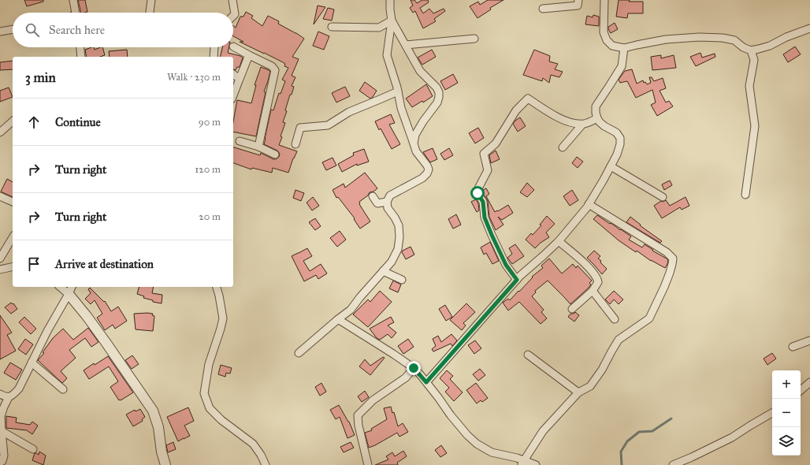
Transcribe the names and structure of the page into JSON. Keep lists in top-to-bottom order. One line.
{"page":{"search":"Search here","heading":["3 min","Walk · 230 m"],"list":[["Continue","90 m"],["Turn right","120 m"],["Turn right","20 m"],"Arrive at destination"],"map_buttons":["+","−"]}}
